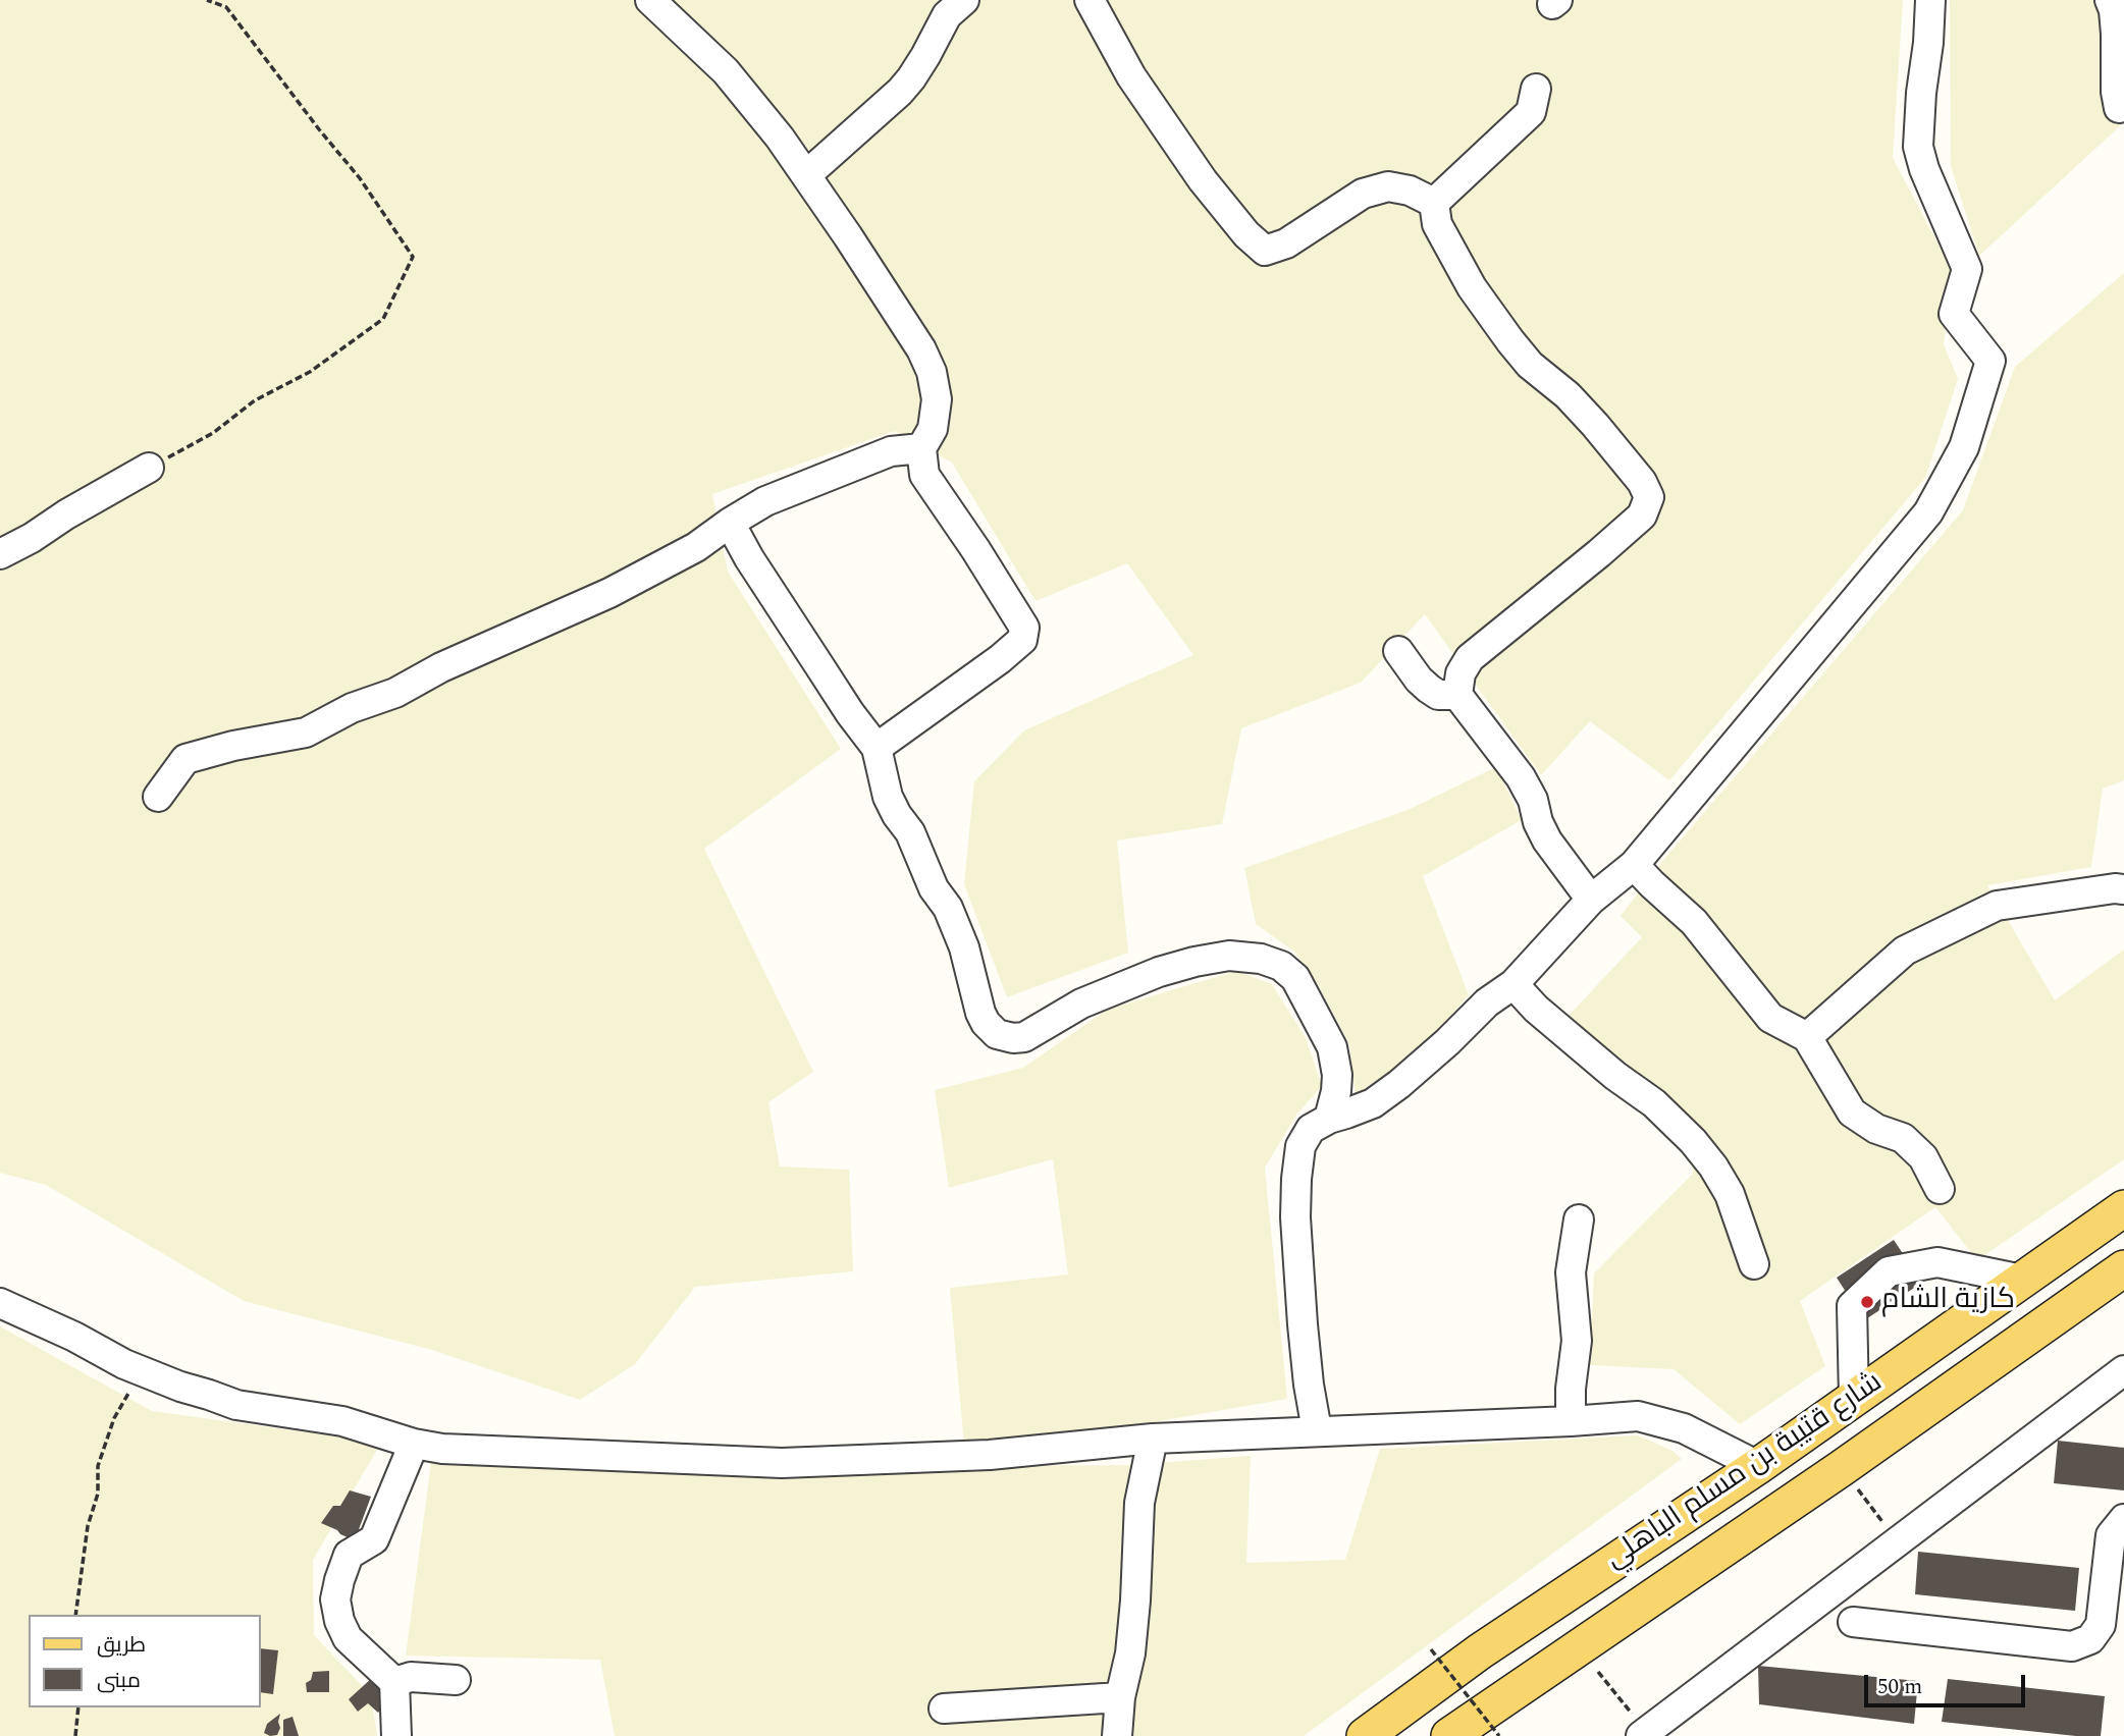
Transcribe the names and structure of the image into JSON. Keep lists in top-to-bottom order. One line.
{"streets":{"main road":["شارع قتيبة بن مسلم الباهلي"]},"places":["كازية الشام"],"legend":["طريق","مبنى"],"scale_bar":"50 m"}
